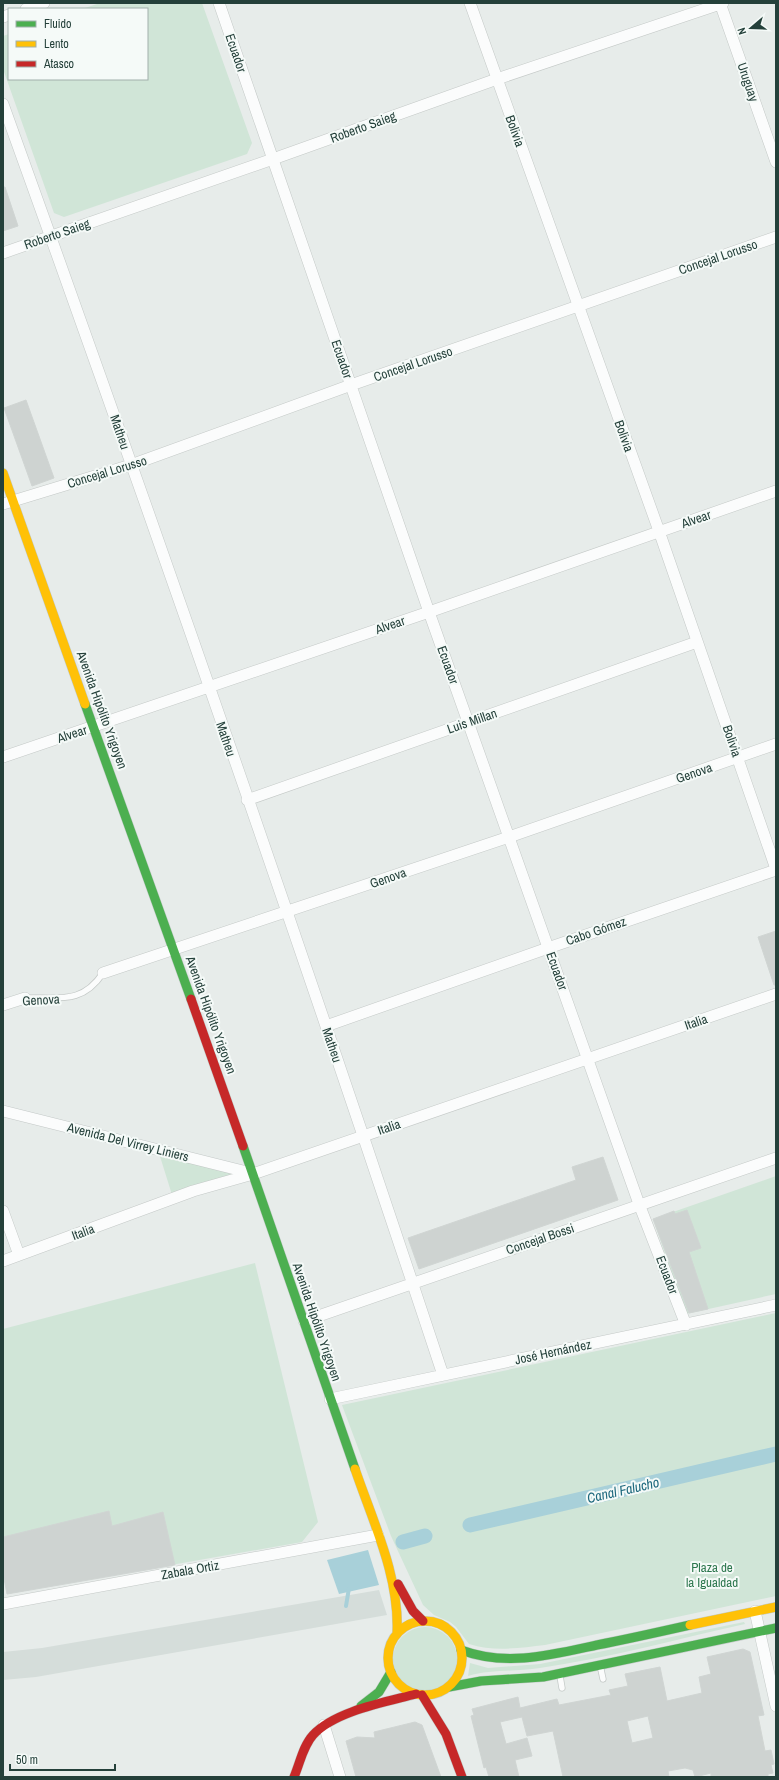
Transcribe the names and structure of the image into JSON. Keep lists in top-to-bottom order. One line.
{"streets":{"main road":["Avenida Hipólito Yrigoyen"],"street":["Ecuador","Uruguay","Roberto Saieg","Bolivia","Concejal Lorusso","Matheu","Alvear","Luis Millan","Genova","Cabo Gómez","Italia","Avenida Del Virrey Liniers","Concejal Bossi","José Hernández","Zabala Ortiz"]},"crossings":[["Ecuador","Roberto Saieg"],["Ecuador","Concejal Lorusso"],["Ecuador","Alvear"],["Ecuador","Luis Millan"],["Ecuador","Genova"],["Ecuador","Cabo Gómez"],["Ecuador","Italia"],["Ecuador","Concejal Bossi"],["Ecuador","José Hernández"],["Uruguay","Roberto Saieg"],["Roberto Saieg","Bolivia"],["Roberto Saieg","Matheu"],["Bolivia","Concejal Lorusso"],["Bolivia","Alvear"],["Bolivia","Luis Millan"],["Bolivia","Genova"],["Bolivia","Cabo Gómez"],["Concejal Lorusso","Matheu"],["Concejal Lorusso","Avenida Hipólito Yrigoyen"],["Matheu","Alvear"],["Matheu","Luis Millan"],["Matheu","Genova"],["Matheu","Cabo Gómez"],["Matheu","Italia"],["Matheu","Concejal Bossi"],["Matheu","José Hernández"],["Alvear","Avenida Hipólito Yrigoyen"],["Avenida Hipólito Yrigoyen","Genova"],["Avenida Hipólito Yrigoyen","Italia"],["Avenida Hipólito Yrigoyen","Avenida Del Virrey Liniers"],["Avenida Hipólito Yrigoyen","Concejal Bossi"],["Avenida Hipólito Yrigoyen","José Hernández"],["Avenida Hipólito Yrigoyen","Zabala Ortiz"],["Italia","Avenida Del Virrey Liniers"]],"water":["Canal Falucho"],"parks":["Plaza de la Igualdad"],"legend":["Fluido","Lento","Atasco"],"scale_bar":"50 m","north":"left"}
